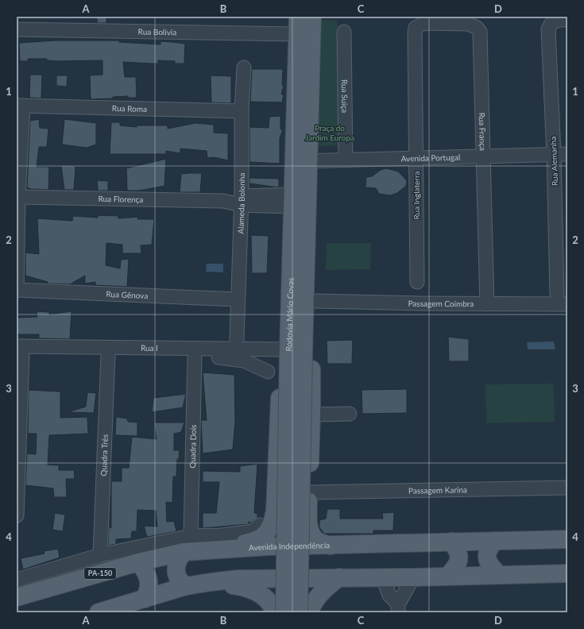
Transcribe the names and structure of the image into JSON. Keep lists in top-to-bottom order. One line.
{"streets":{"main road":["Rodovia Mário Covas","Avenida Independência","PA-150"],"street":["Rua Bolívia","Rua Suiça","Rua Roma","Rua França","Avenida Portugal","Rua Alemanha","Rua Inglaterra","Rua Florença","Alameda Bolonha","Rua Gênova","Passagem Coimbra","Rua I","Quadra Dois","Quadra Três","Passagem Karina"]},"crossings":[["Rua Bolívia","Rodovia Mário Covas"],["Rua Suiça","Avenida Portugal"],["Rua Roma","Alameda Bolonha"],["Rua França","Avenida Portugal"],["Rua França","Rua Inglaterra"],["Rua França","Passagem Coimbra"],["Avenida Portugal","Rua Alemanha"],["Avenida Portugal","Rua Inglaterra"],["Avenida Portugal","Rodovia Mário Covas"],["Rua Florença","Alameda Bolonha"],["Rua Florença","Rodovia Mário Covas"],["Alameda Bolonha","Rua Gênova"],["Passagem Coimbra","Rodovia Mário Covas"],["Rodovia Mário Covas","Rua I"]],"parks":["Praça do Jardim Europa"],"grid":{"columns":["A","B","C","D"],"rows":["1","2","3","4"]}}
